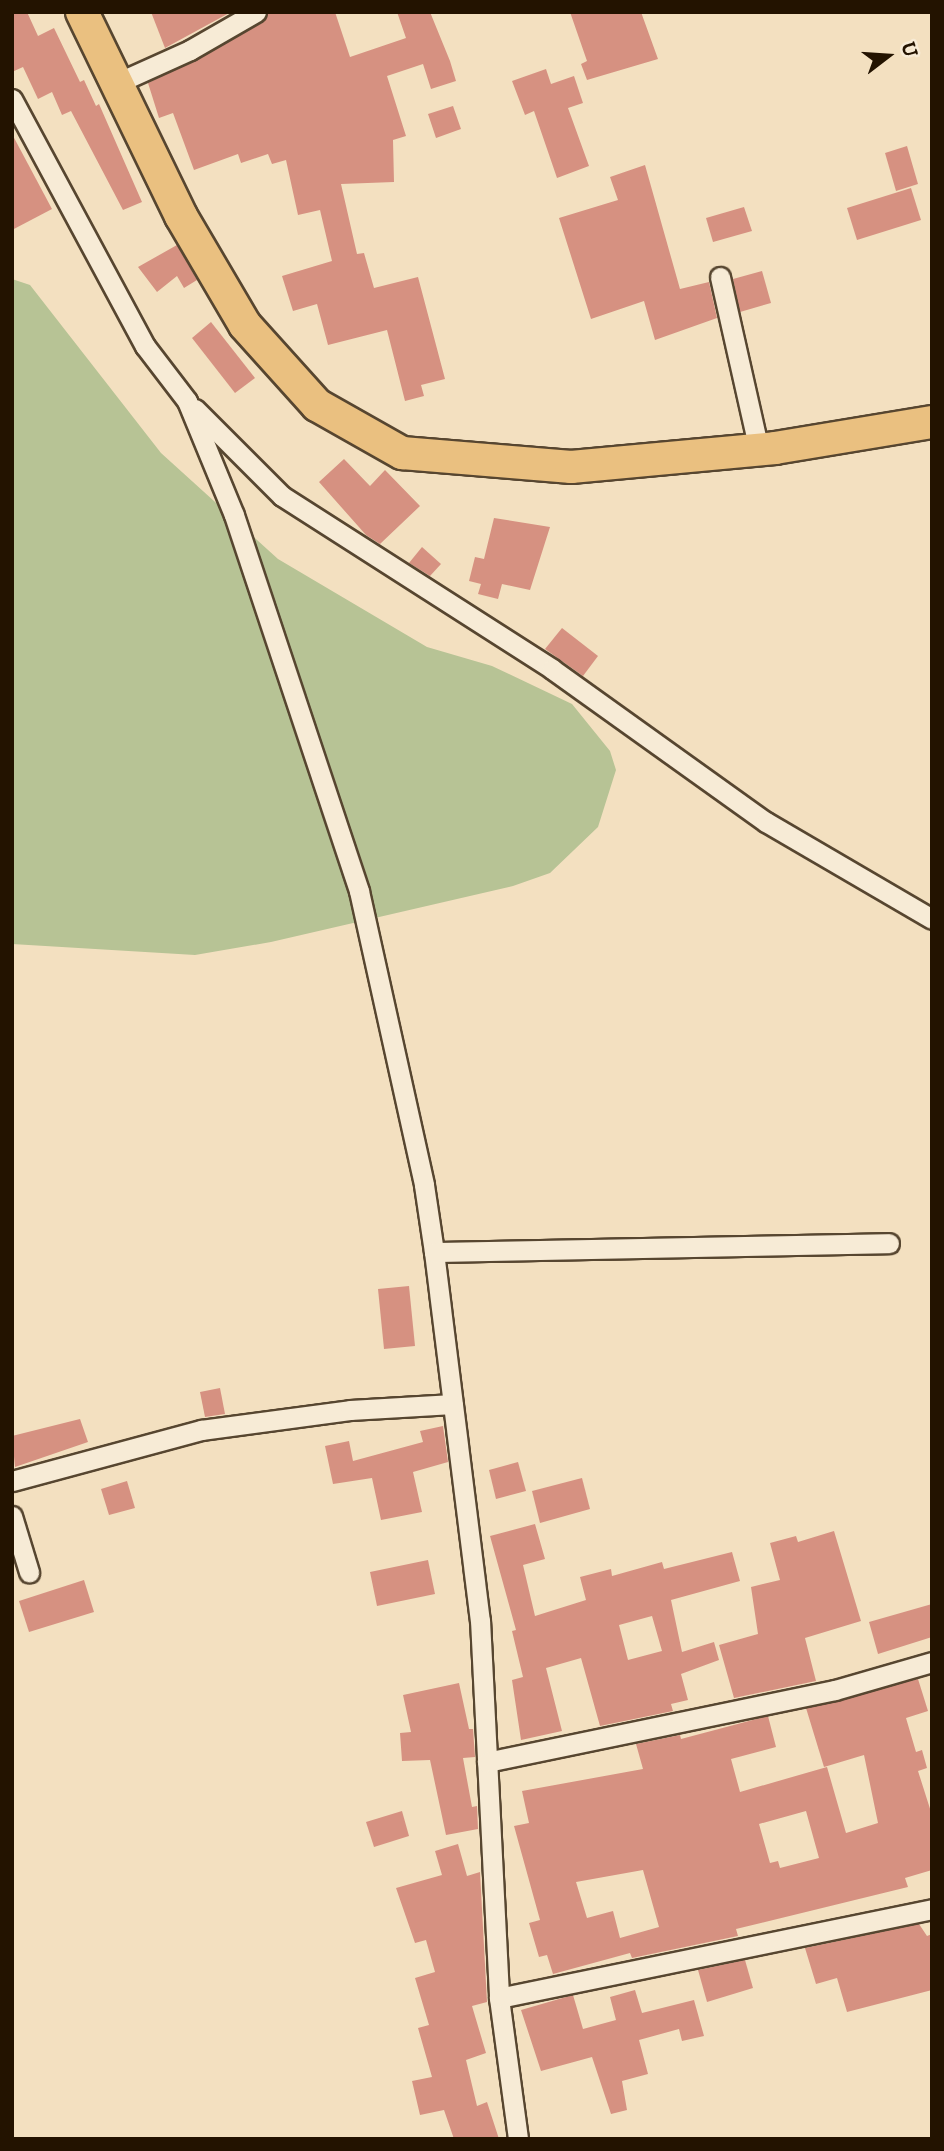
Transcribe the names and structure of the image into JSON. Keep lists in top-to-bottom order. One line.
{"north":"right"}
